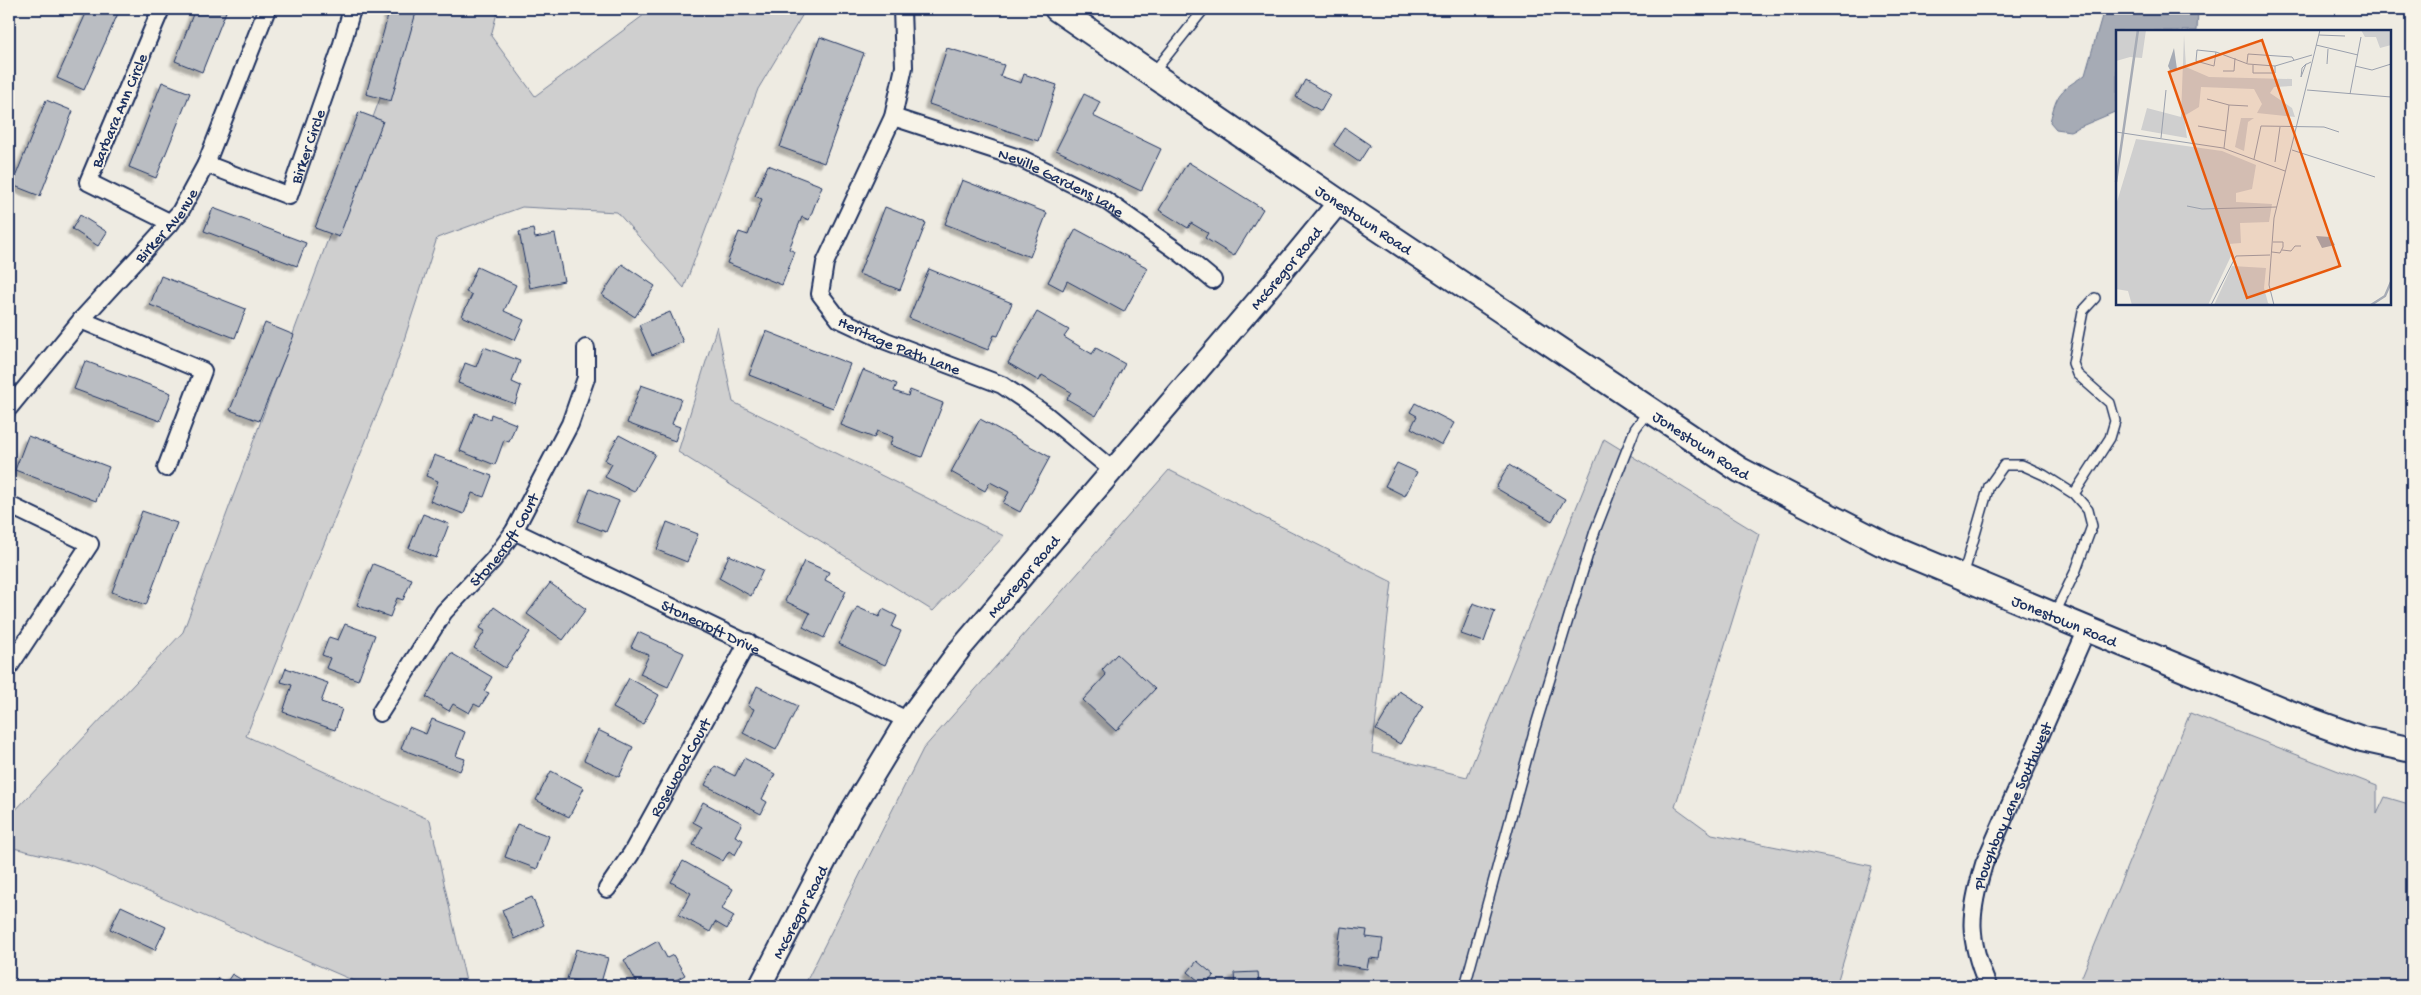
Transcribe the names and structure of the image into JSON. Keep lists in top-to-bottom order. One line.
{"streets":{"main road":["Jonestown Road"],"street":["Barbara Ann Circle","Birker Circle","Neville Gardens Lane","Birker Avenue","McGregor Road","Heritage Path Lane","Stonecroft Court","Stonecroft Drive","Rosewood Court","Ploughboy Lane Southwest"]},"crossings":[["Barbara Ann Circle","Birker Avenue"],["Birker Circle","Birker Avenue"],["Neville Gardens Lane","Heritage Path Lane"],["Jonestown Road","McGregor Road"],["Jonestown Road","Ploughboy Lane Southwest"],["McGregor Road","Heritage Path Lane"],["McGregor Road","Stonecroft Drive"],["Stonecroft Court","Stonecroft Drive"],["Stonecroft Drive","Rosewood Court"]]}
